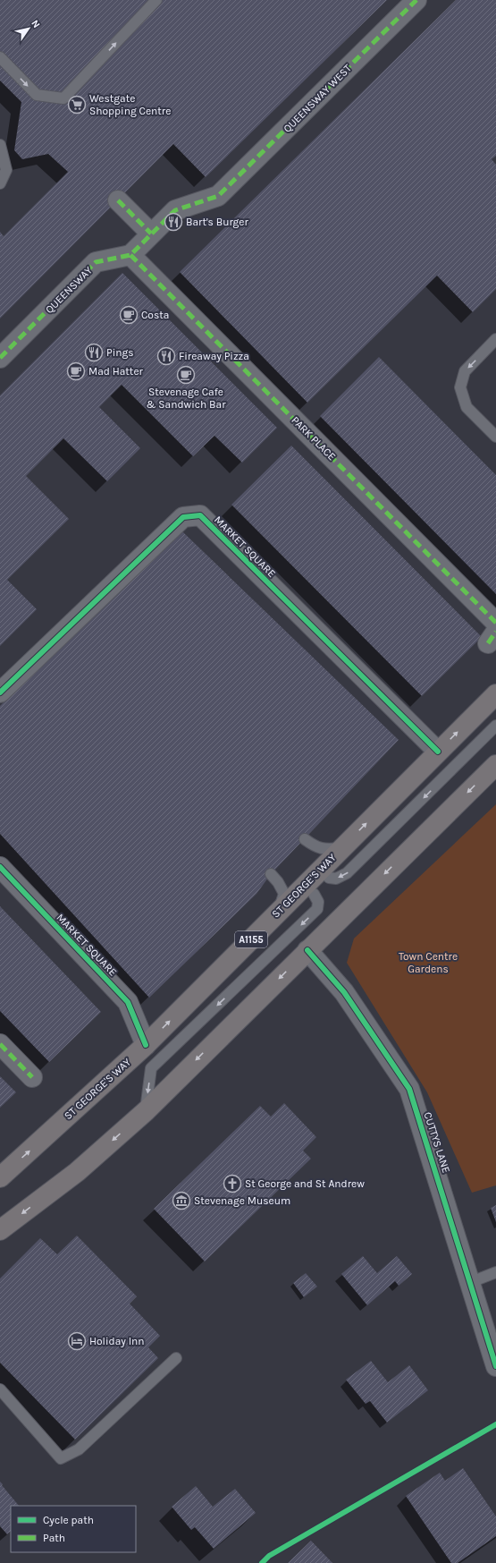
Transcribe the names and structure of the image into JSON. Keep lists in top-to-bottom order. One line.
{"streets":{"main road":["ST GEORGE'S WAY","A1155"],"street":["QUEENSWAY WEST","QUEENSWAY","PARK PLACE","MARKET SQUARE","CUTTYS LANE"]},"crossings":[["QUEENSWAY","PARK PLACE"],["MARKET SQUARE","ST GEORGE'S WAY"]],"parks":["Town Centre Gardens"],"places":{"supermarket":["Westgate Shopping Centre"],"restaurant":["Bart's Burger","Pings","Fireaway Pizza"],"cafe":["Costa","Mad Hatter","Stevenage Cafe & Sandwich Bar"],"church":["St George and St Andrew"],"museum":["Stevenage Museum"],"hotel":["Holiday Inn"]},"legend":["Cycle path","Path"],"north":"top right"}
